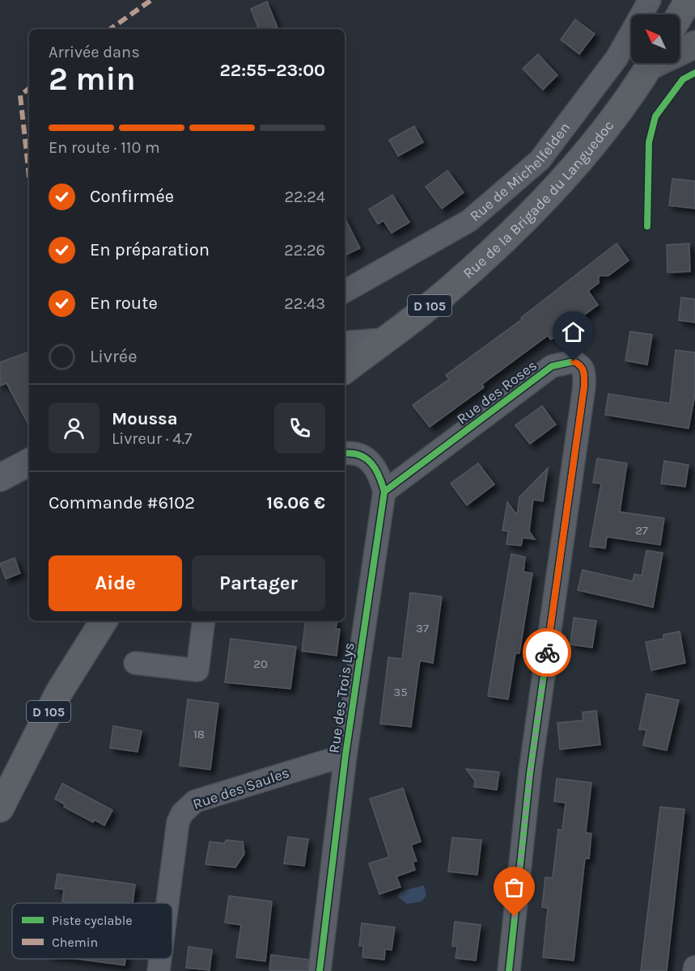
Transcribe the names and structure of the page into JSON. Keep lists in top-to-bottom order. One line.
{"streets":{"main road":["Rue de la Brigade du Languedoc","D 105"],"street":["Rue de Michelfelden","Rue des Roses","Rue des Trois Lys","Rue des Saules"]},"crossings":[["Rue des Roses","Rue des Trois Lys"],["Rue des Trois Lys","Rue des Saules"]],"house_numbers":["27","37","20","35","18"],"legend":["Piste cyclable","Chemin"],"north":"top left","page":{"heading":["2 min","Arrivée dans","22:55–23:00"],"panel":["Moussa","Livreur · 4.7","Commande #6102","16.06 €"],"bar":"En route · 110 m","list":[["Confirmée","22:24"],["En préparation","22:26"],["En route","22:43"],"Livrée"],"buttons":["Aide","Partager"]}}
